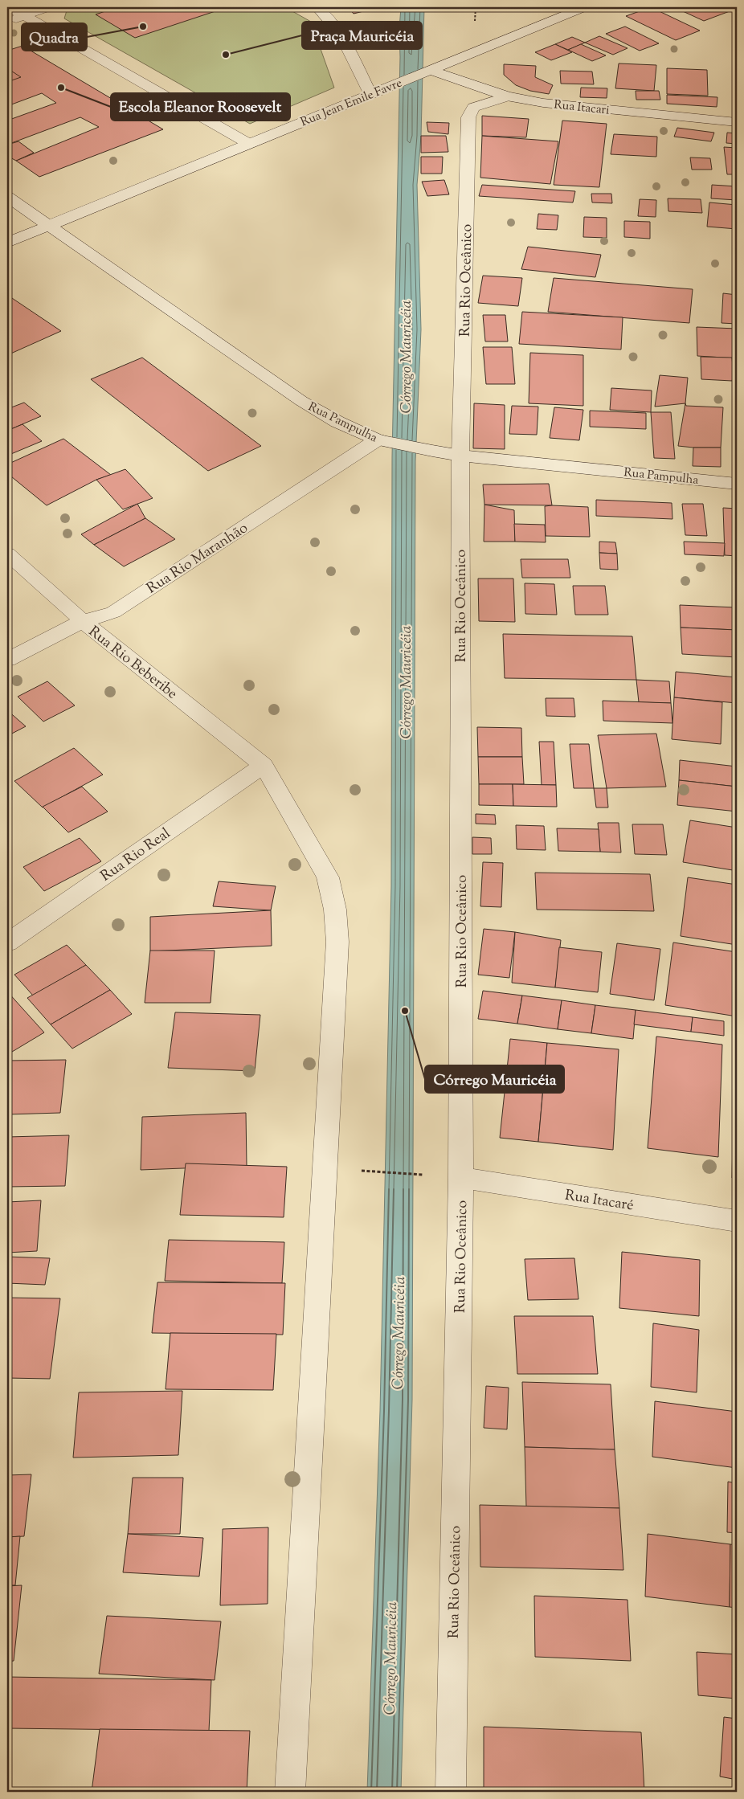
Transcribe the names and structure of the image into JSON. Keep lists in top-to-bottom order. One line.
{"streets":{"street":["Rua Jean Emile Favre","Rua Itacari","Rua Rio Oceânico","Rua Pampulha","Rua Rio Maranhão","Rua Rio Beberibe","Rua Rio Real","Rua Itacaré"]},"crossings":[["Rua Jean Emile Favre","Rua Itacari"],["Rua Jean Emile Favre","Rua Pampulha"],["Rua Itacari","Rua Rio Oceânico"],["Rua Rio Oceânico","Rua Pampulha"],["Rua Rio Oceânico","Rua Itacaré"],["Rua Pampulha","Rua Rio Maranhão"],["Rua Rio Maranhão","Rua Rio Beberibe"],["Rua Rio Beberibe","Rua Rio Real"]],"water":["Córrego Mauricéia"],"places":["Quadra","Praça Mauricéia","Escola Eleanor Roosevelt","Córrego Mauricéia"]}
